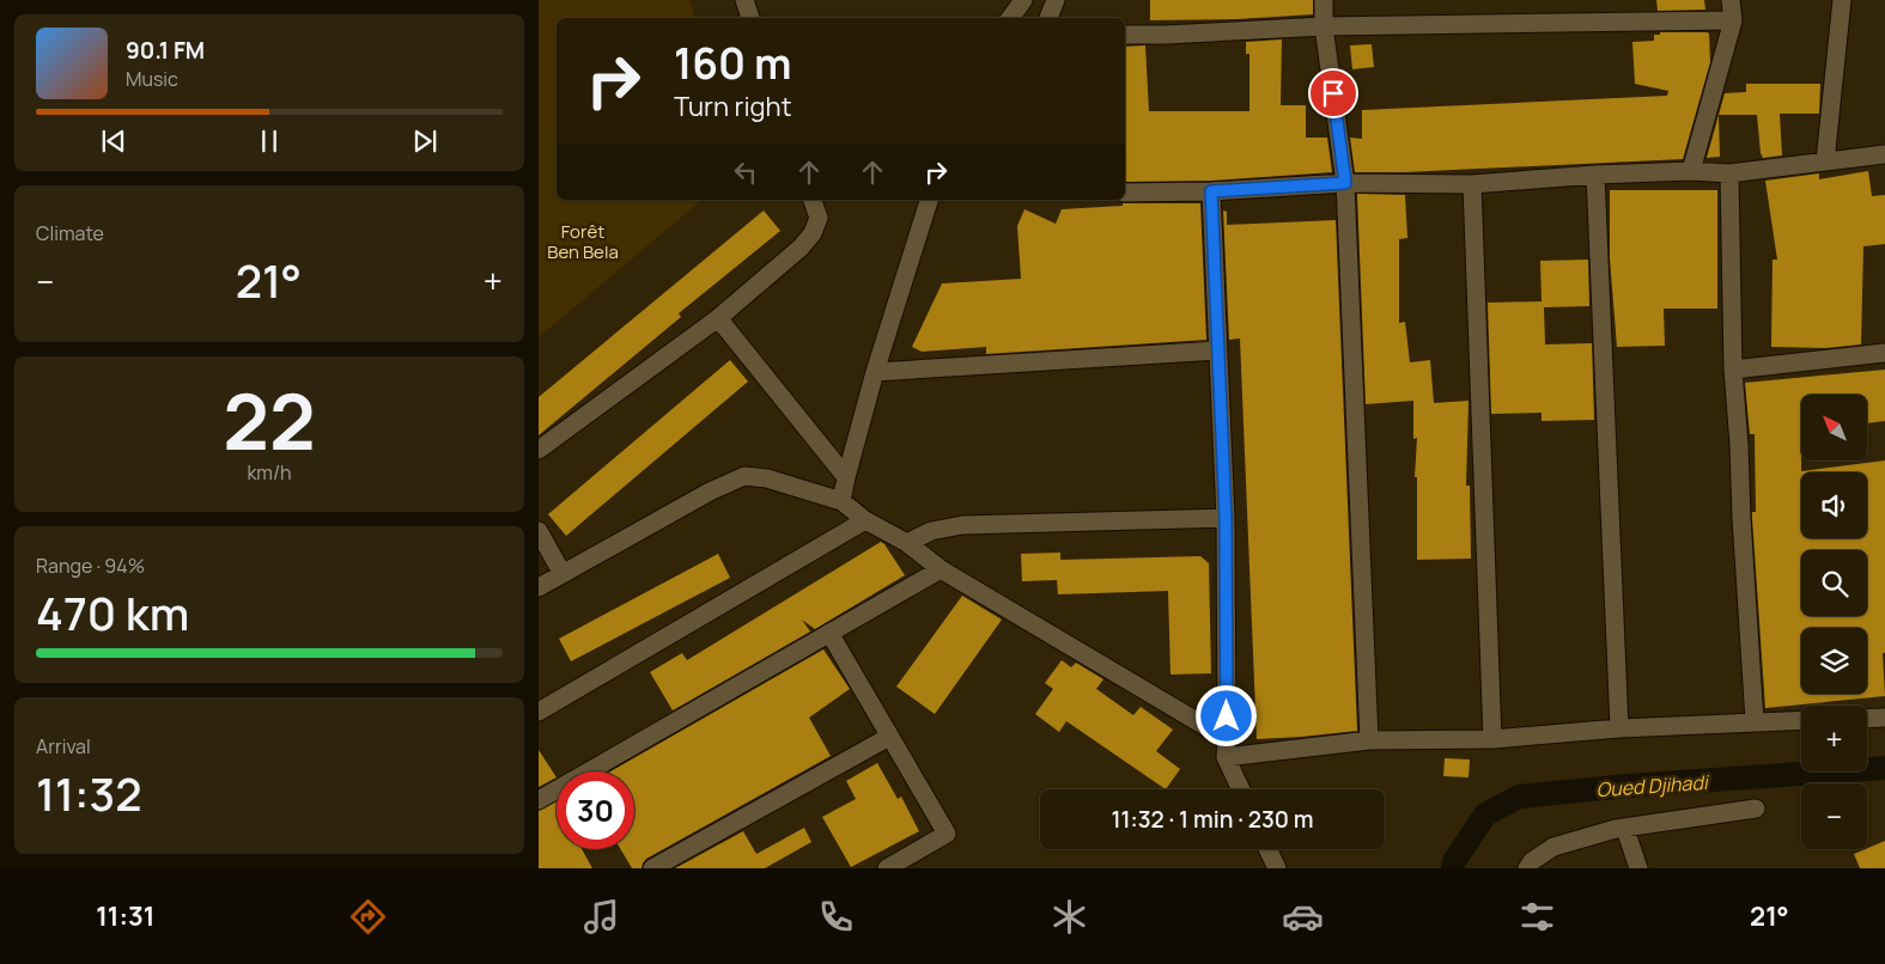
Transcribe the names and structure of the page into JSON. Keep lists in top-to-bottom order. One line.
{"water":["Oued Djihadi"],"parks":["Forêt Ben Bela"],"north":"top left","page":{"turn":["160 m","Turn right"],"song":["90.1 FM","Music"],"tile":["Climate",["22","km/h"],["Range · 94%","470 km"],["Arrival","11:32"]],"heat":["−","21°","+"],"map_buttons":["+","−"],"limit":"30","trip":"11:32 · 1 min · 230 m","tabs":["11:31","21°"]}}
